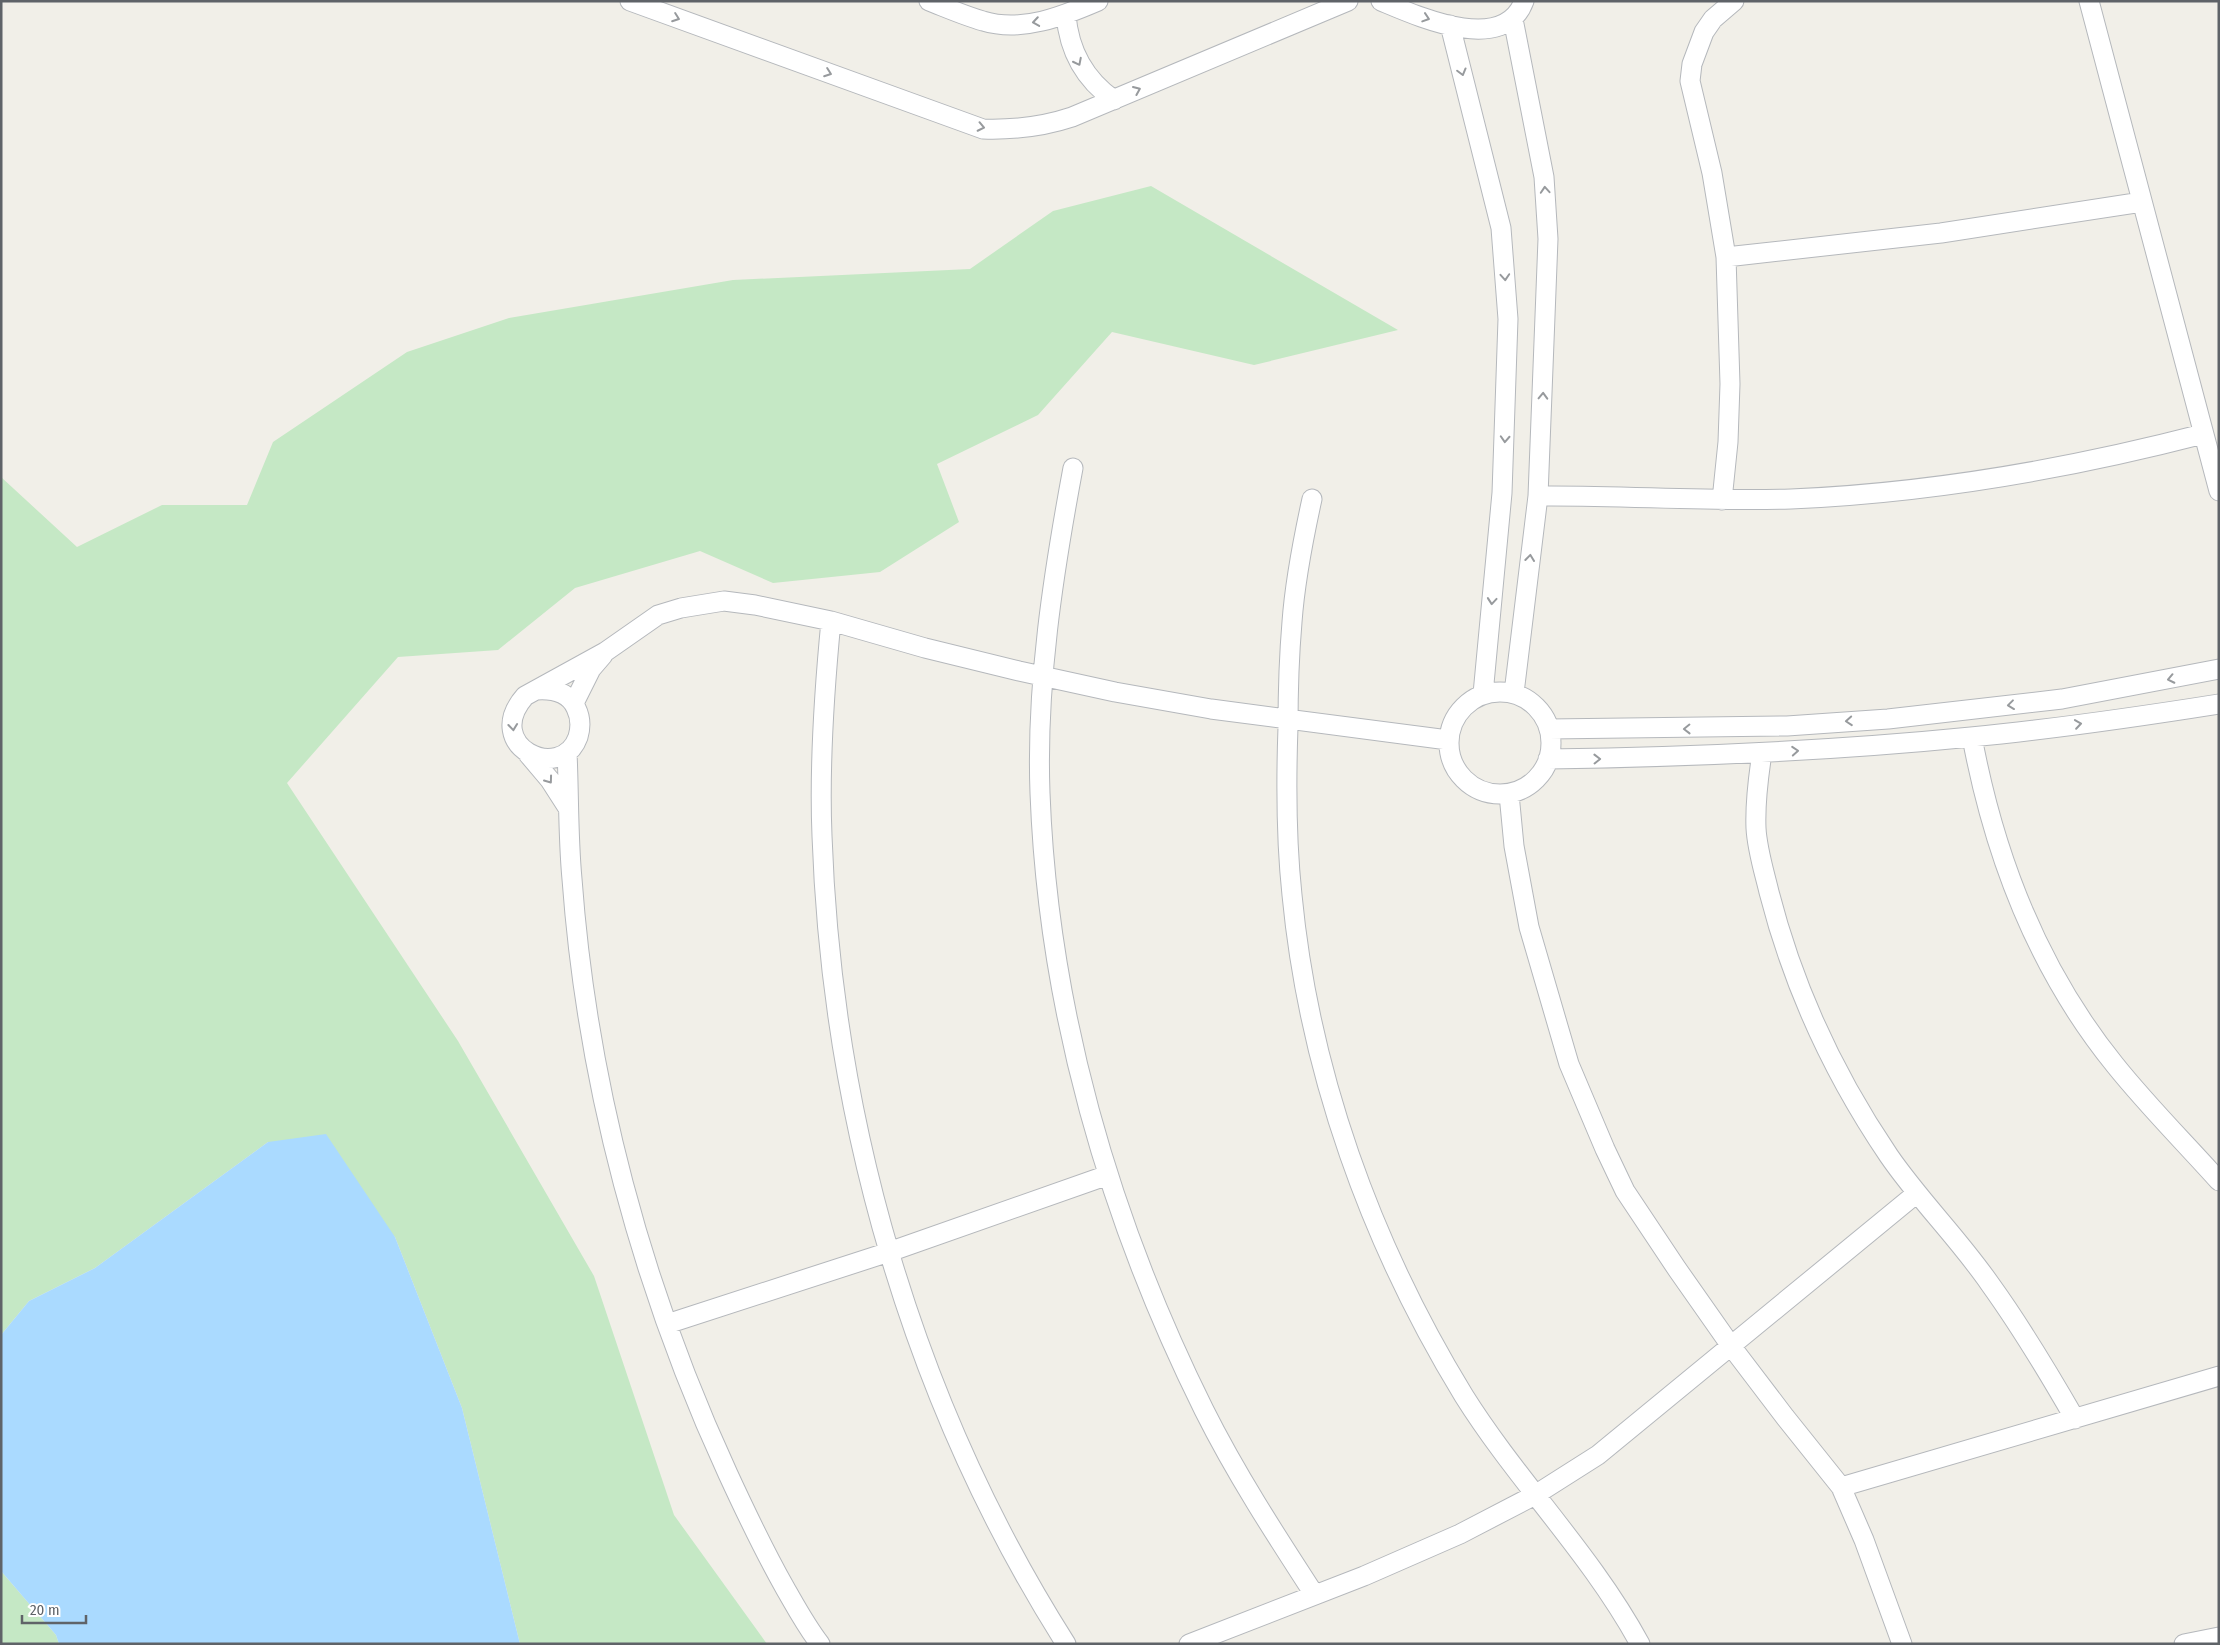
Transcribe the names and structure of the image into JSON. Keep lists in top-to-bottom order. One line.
{"scale_bar":"20 m"}
